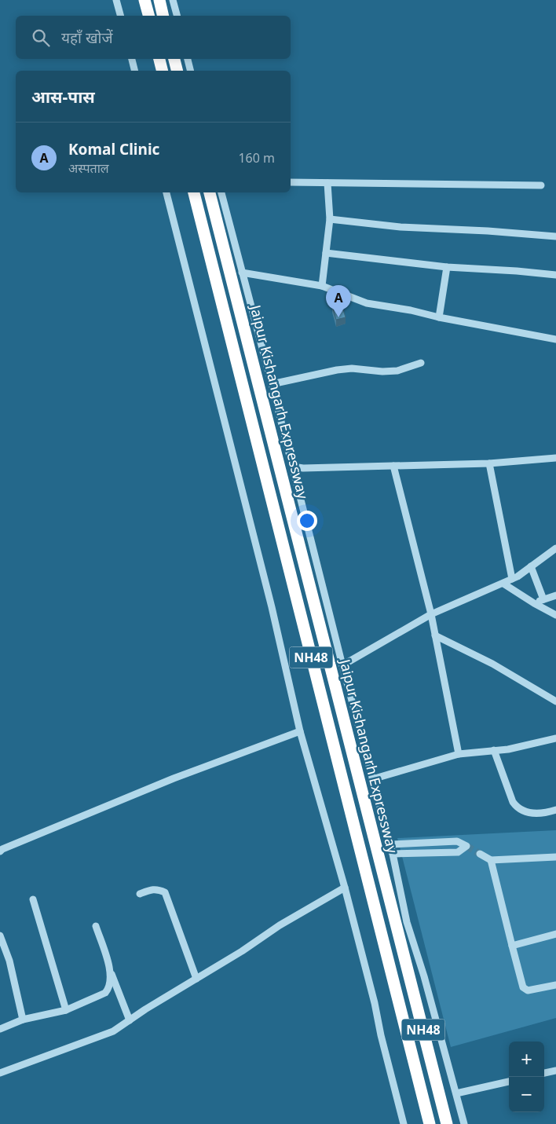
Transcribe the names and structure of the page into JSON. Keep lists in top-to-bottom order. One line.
{"streets":{"highway":["Jaipur Kishangarh Expressway","NH48"]},"page":{"search":"यहाँ खोजें","heading":"आस-पास","list":[{"mark":"A","name":"Komal Clinic","note":"अस्पताल","value":"160 m"}],"pins":"A","map_buttons":["+","−"]}}
